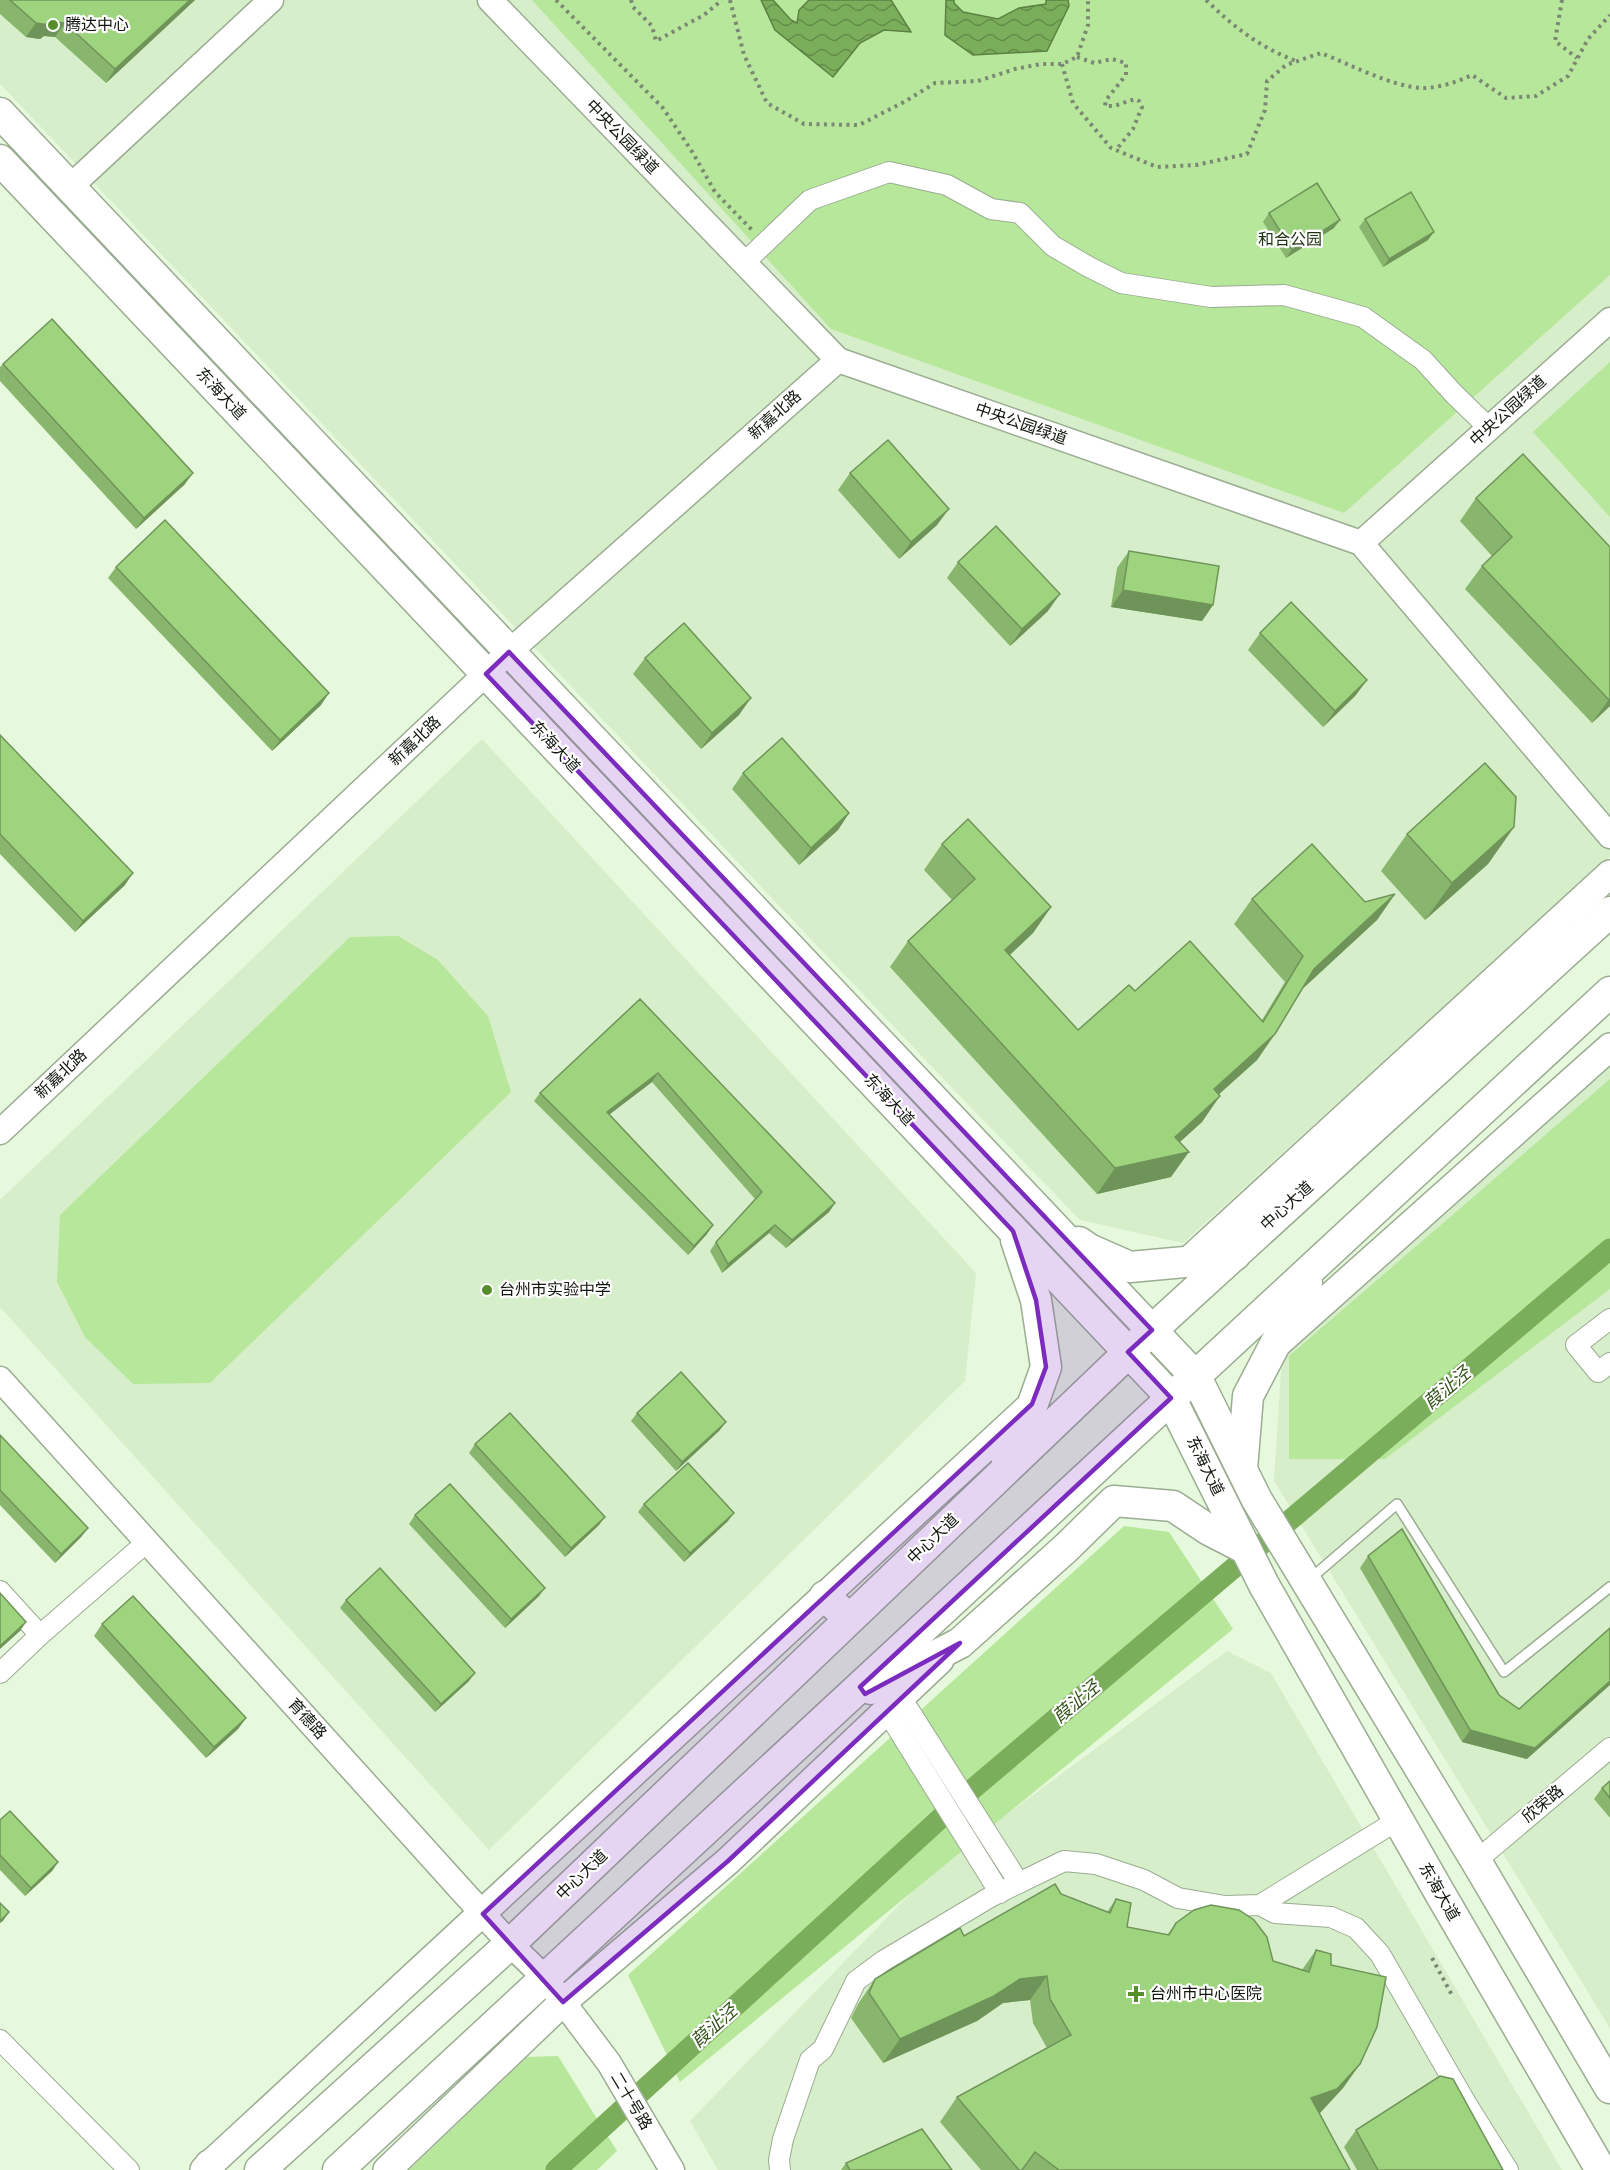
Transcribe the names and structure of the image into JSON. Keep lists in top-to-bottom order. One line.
{"streets":{"main road":["东海大道","中心大道"],"street":["中央公园绿道","新嘉北路","育德路","欣荣路","二十号路"]},"crossings":[["中央公园绿道","新嘉北路"],["东海大道","新嘉北路"],["东海大道","中心大道"],["东海大道","欣荣路"],["中心大道","育德路"],["育德路","二十号路"]],"water":["葭沚泾"],"parks":["和合公园"],"places":{"other":["腾达中心","台州市实验中学"],"health":["台州市中心医院"]}}
